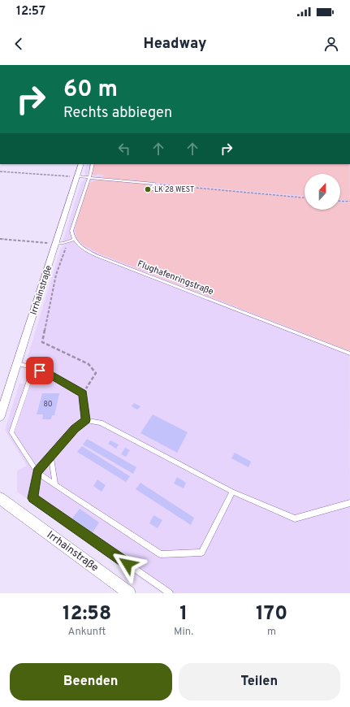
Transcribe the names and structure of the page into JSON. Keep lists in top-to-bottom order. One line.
{"streets":{"street":["Irrhainstraße"],"lane":["Flughafenringstraße"]},"places":["LK 28 WEST"],"house_numbers":["80"],"north":"top","page":{"status":"12:57","header":"Headway","turn":["60 m","Rechts abbiegen"],"eta":["12:58","Ankunft","1","Min.","170","m"],"buttons":["Beenden","Teilen"]}}
